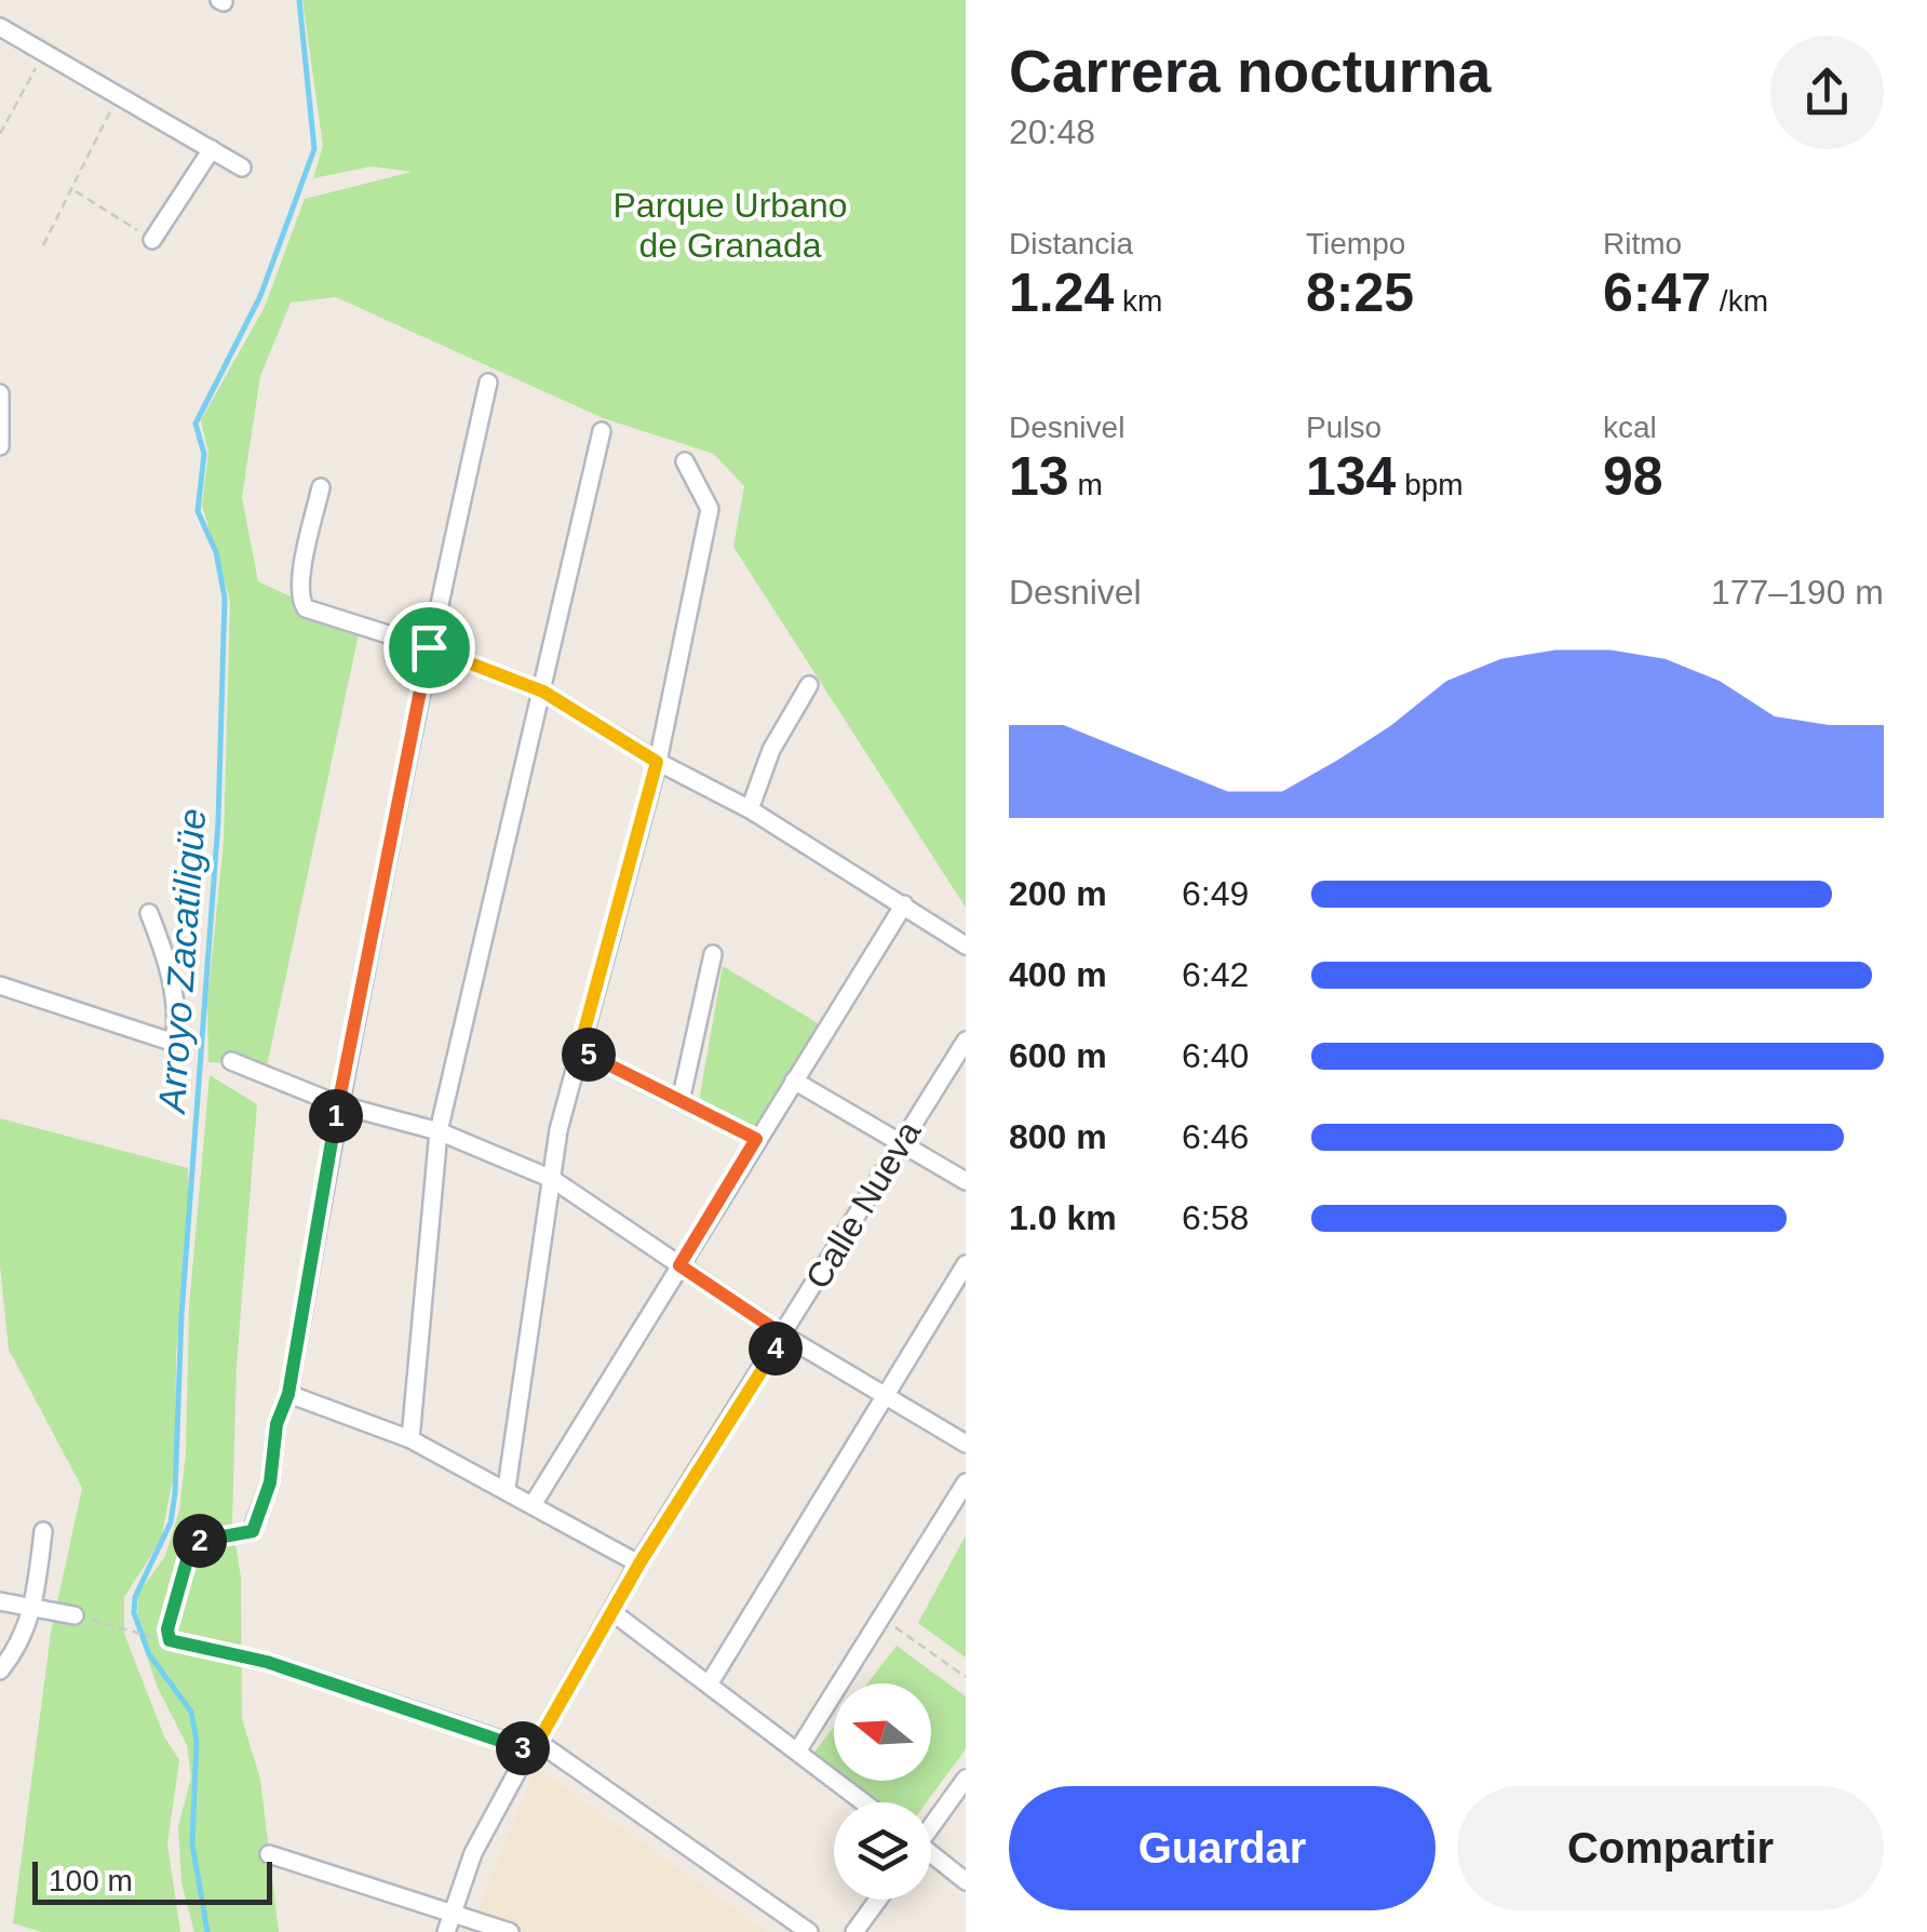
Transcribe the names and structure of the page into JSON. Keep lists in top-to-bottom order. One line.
{"streets":{"street":["Calle Nueva"]},"water":["Arroyo Zacatiligüe"],"parks":["Parque Urbano de Granada"],"scale_bar":"100 m","north":"left","page":{"heading":["Carrera nocturna","20:48"],"stats":[["Distancia","1.24 km"],["Tiempo","8:25"],["Ritmo","6:47 /km"],["Desnivel","13 m"],["Pulso","134 bpm"],["kcal","98"]],"chart":["Desnivel","177–190 m"],"list":[{"name":"200 m","note":"6:49"},{"name":"400 m","note":"6:42"},{"name":"600 m","note":"6:40"},{"name":"800 m","note":"6:46"},{"name":"1.0 km","note":"6:58"}],"pins":["5","1","4","2","3"],"buttons":["Guardar","Compartir"],"scale":"100 m"}}
